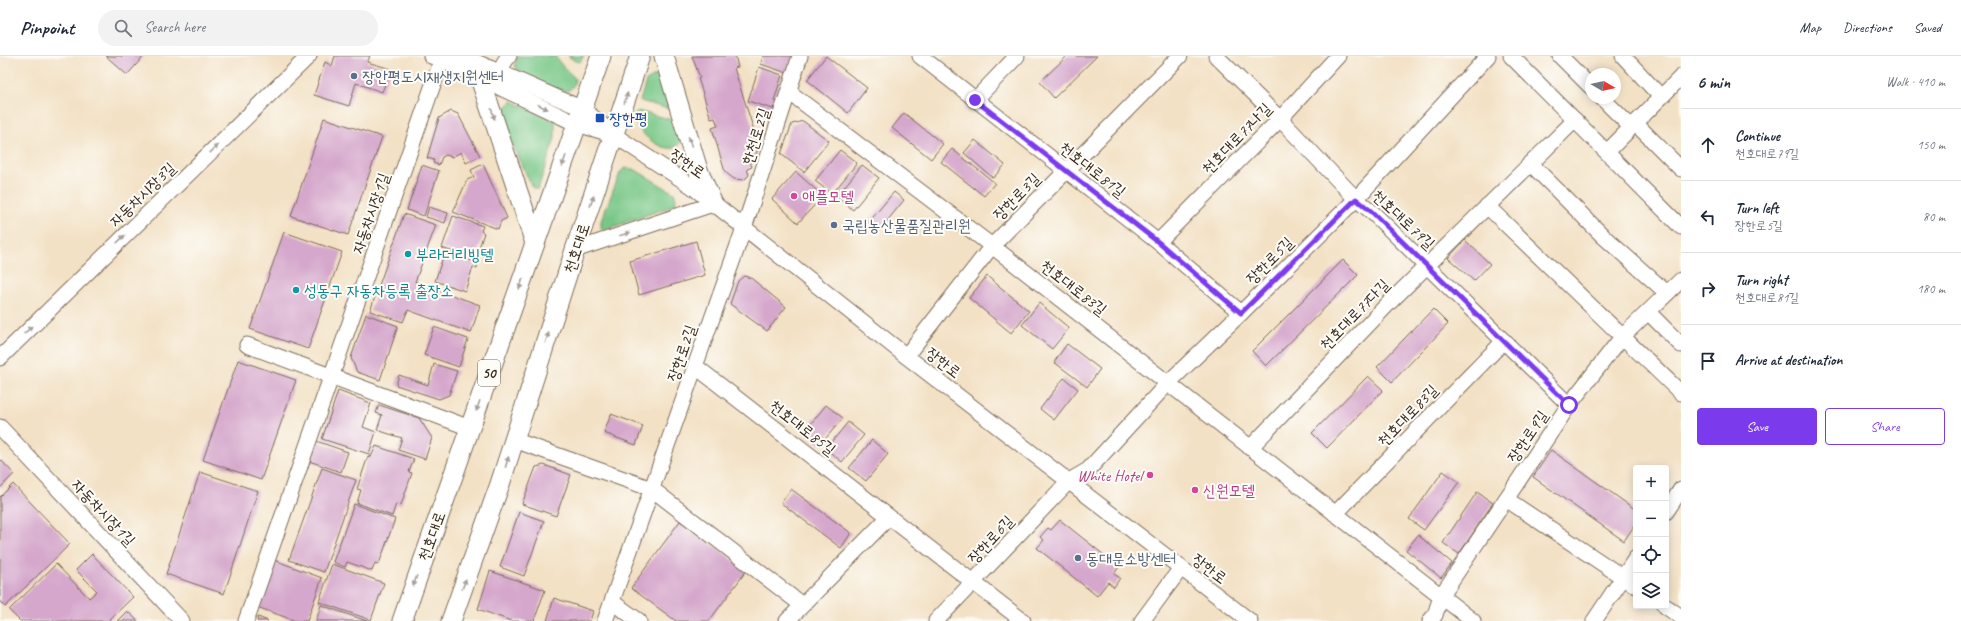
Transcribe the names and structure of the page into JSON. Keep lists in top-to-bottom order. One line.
{"streets":{"main road":["천호대로","50"],"street":["한천로2길","천호대로77나길","장한로","천호대로81길","자동차시장3길","장한로3길","자동차시장1길","천호대로79길","장한로5길","천호대로83길","천호대로77다길","장한로2길","천호대로85길","장한로9길","장한로6길"]},"crossings":[["한천로2길","장한로"],["한천로2길","천호대로83길"],["한천로2길","장한로2길"],["천호대로77나길","천호대로81길"],["천호대로77나길","천호대로79길"],["장한로","장한로3길"],["장한로","자동차시장1길"],["장한로","천호대로"],["장한로","장한로5길"],["장한로","장한로2길"],["장한로","장한로6길"],["천호대로81길","장한로3길"],["천호대로81길","장한로5길"],["장한로3길","천호대로83길"],["천호대로79길","장한로5길"],["천호대로79길","천호대로83길"],["천호대로79길","천호대로77다길"],["천호대로79길","장한로9길"],["장한로5길","천호대로83길"],["장한로5길","장한로6길"],["천호대로83길","천호대로77다길"],["천호대로83길","장한로9길"],["장한로2길","천호대로85길"],["천호대로85길","장한로6길"]],"one_way":["자동차시장3길"],"places":{"other":["장안평도시재생지원센터","애플모텔","국립농산물품질관리원","부라더리빙텔","성동구 자동차등록 출장소","White Hotel","신원모텔","동대문소방센터"],"transit":["장한평"]},"north":"right","page":{"header":"Pinpoint","search":"Search here","nav":["Map","Directions","Saved"],"heading":["6 min","Walk · 410 m"],"list":[["Continue","천호대로79길","150 m"],["Turn left","장한로5길","80 m"],["Turn right","천호대로81길","180 m"],"Arrive at destination"],"buttons":["Save","Share"],"map_buttons":["+","−"]}}
